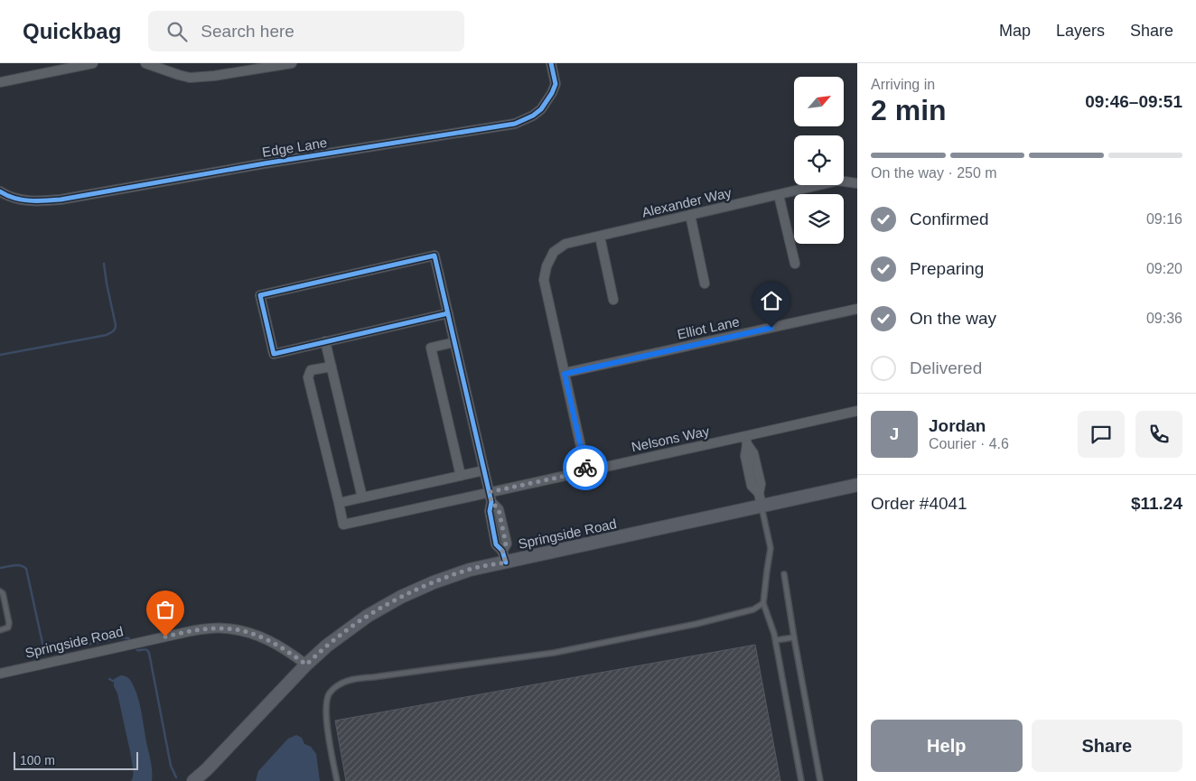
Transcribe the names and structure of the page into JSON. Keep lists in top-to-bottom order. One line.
{"streets":{"main road":["Springside Road"],"street":["Edge Lane","Alexander Way","Elliot Lane","Nelsons Way"]},"crossings":[["Alexander Way","Elliot Lane"]],"scale_bar":"100 m","north":"top right","page":{"header":"Quickbag","search":"Search here","nav":["Map","Layers","Share"],"heading":["2 min","Arriving in","09:46–09:51"],"panel":["Jordan","Courier · 4.6","Order #4041","$11.24"],"bar":"On the way · 250 m","list":[["Confirmed","09:16"],["Preparing","09:20"],["On the way","09:36"],"Delivered"],"round":"J","buttons":["Help","Share"],"scale":"100 m"}}
